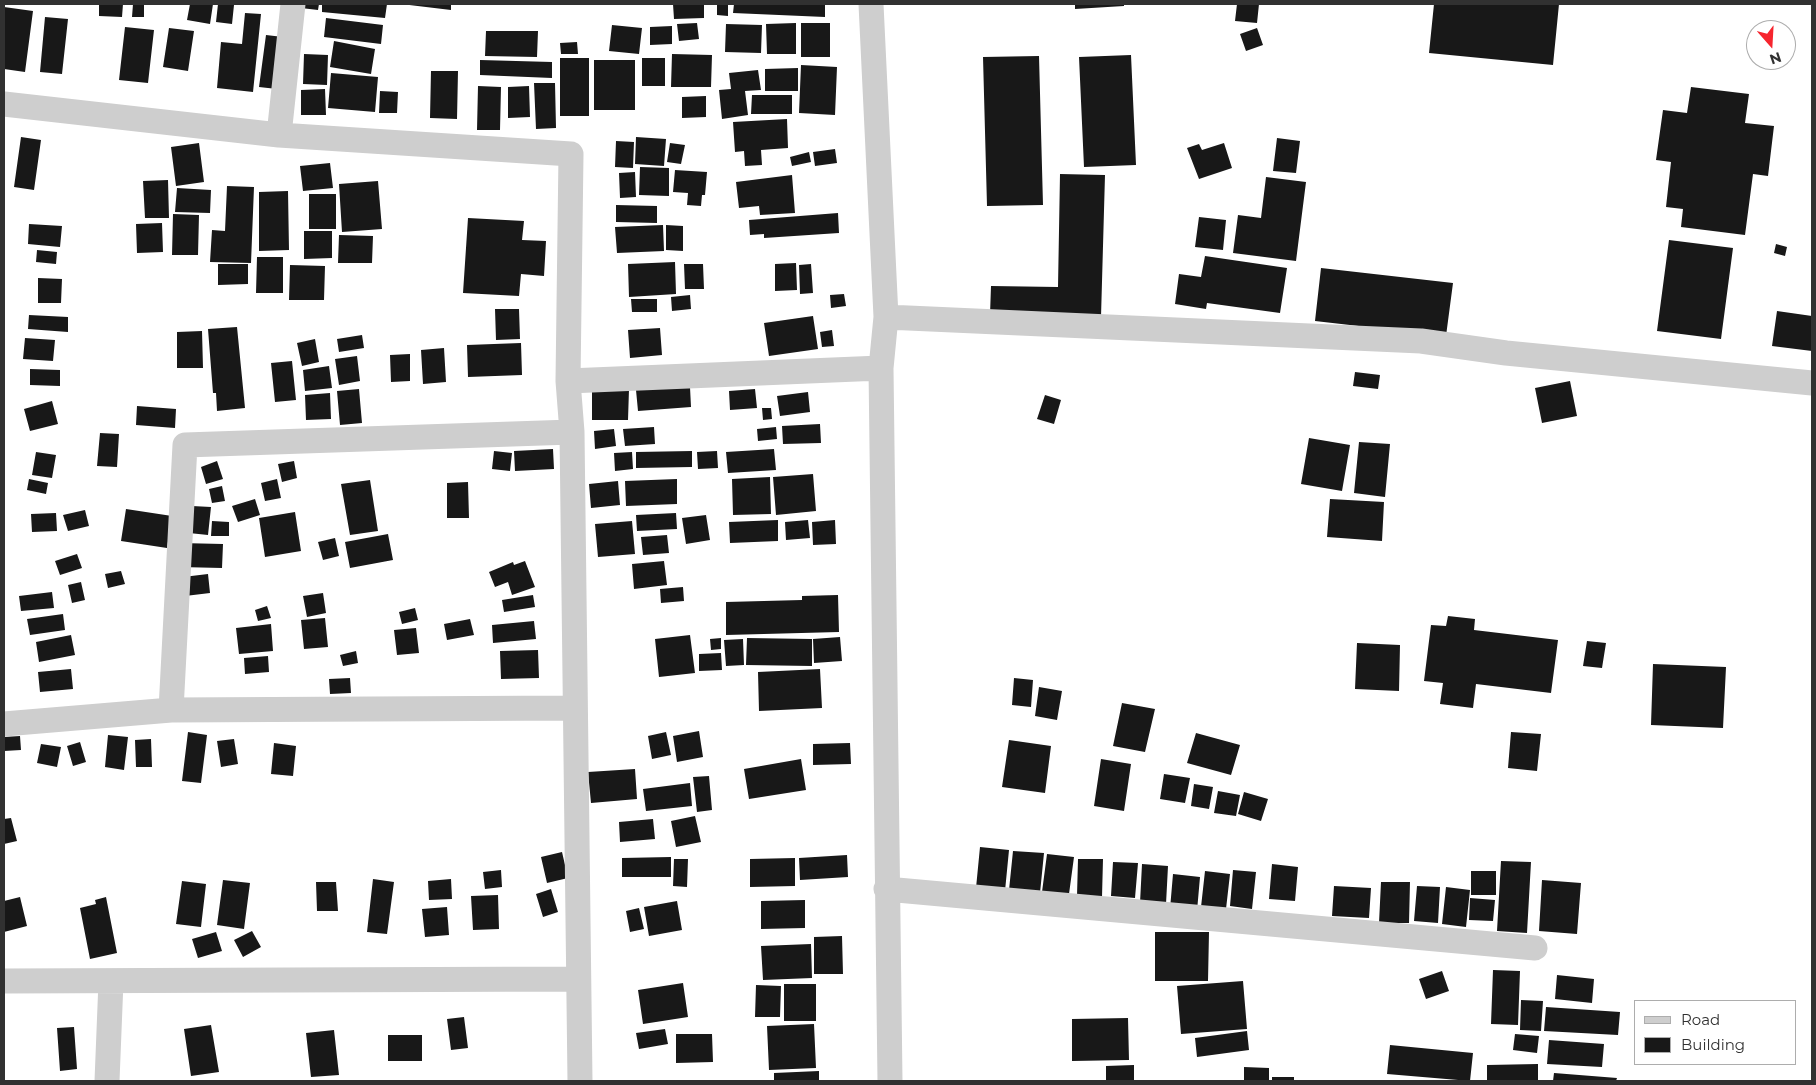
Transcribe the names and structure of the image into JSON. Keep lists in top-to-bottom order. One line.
{"legend":["Road","Building"],"north":"bottom"}
